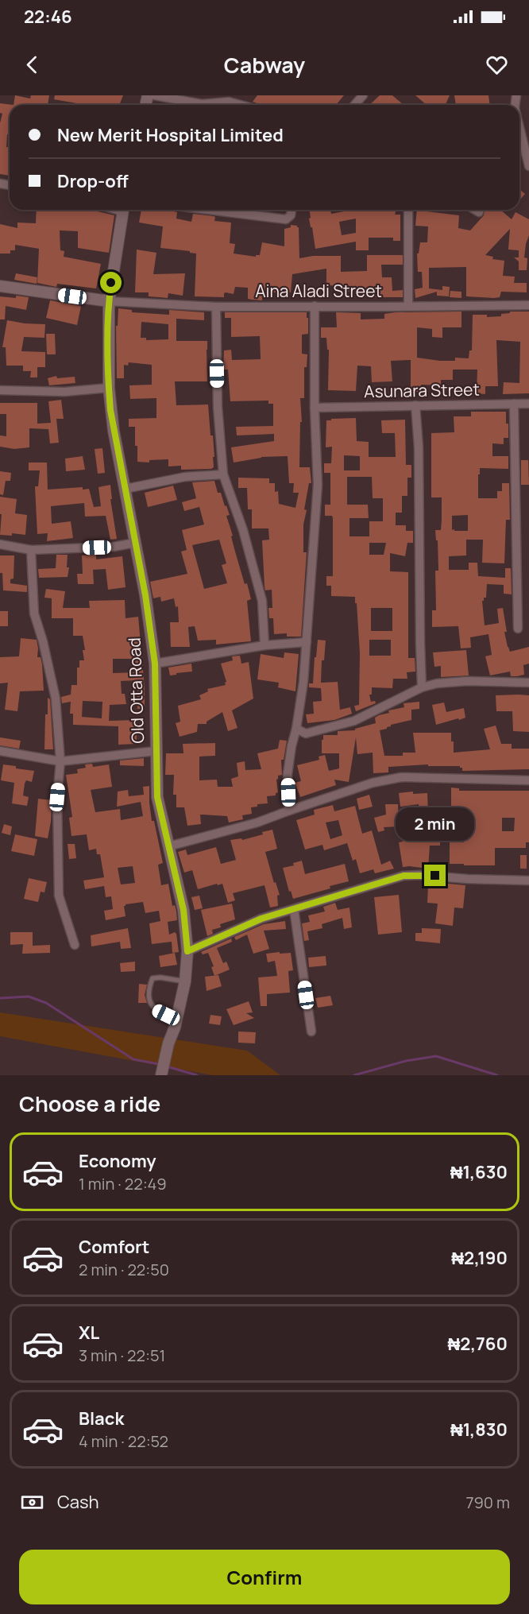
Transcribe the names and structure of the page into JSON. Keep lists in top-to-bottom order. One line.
{"streets":{"street":["Aina Aladi Street","Asunara Street","Old Otta Road"]},"crossings":[["Aina Aladi Street","Old Otta Road"]],"page":{"status":"22:46","header":"Cabway","banner":["New Merit Hospital Limited","Drop-off"],"bubble":"2 min","heading":"Choose a ride","list":[{"name":"Economy","note":"1 min · 22:49","value":"₦1,630"},{"name":"Comfort","note":"2 min · 22:50","value":"₦2,190"},{"name":"XL","note":"3 min · 22:51","value":"₦2,760"},{"name":"Black","note":"4 min · 22:52","value":"₦1,830"}],"pay":["Cash","790 m"],"buttons":"Confirm"}}
